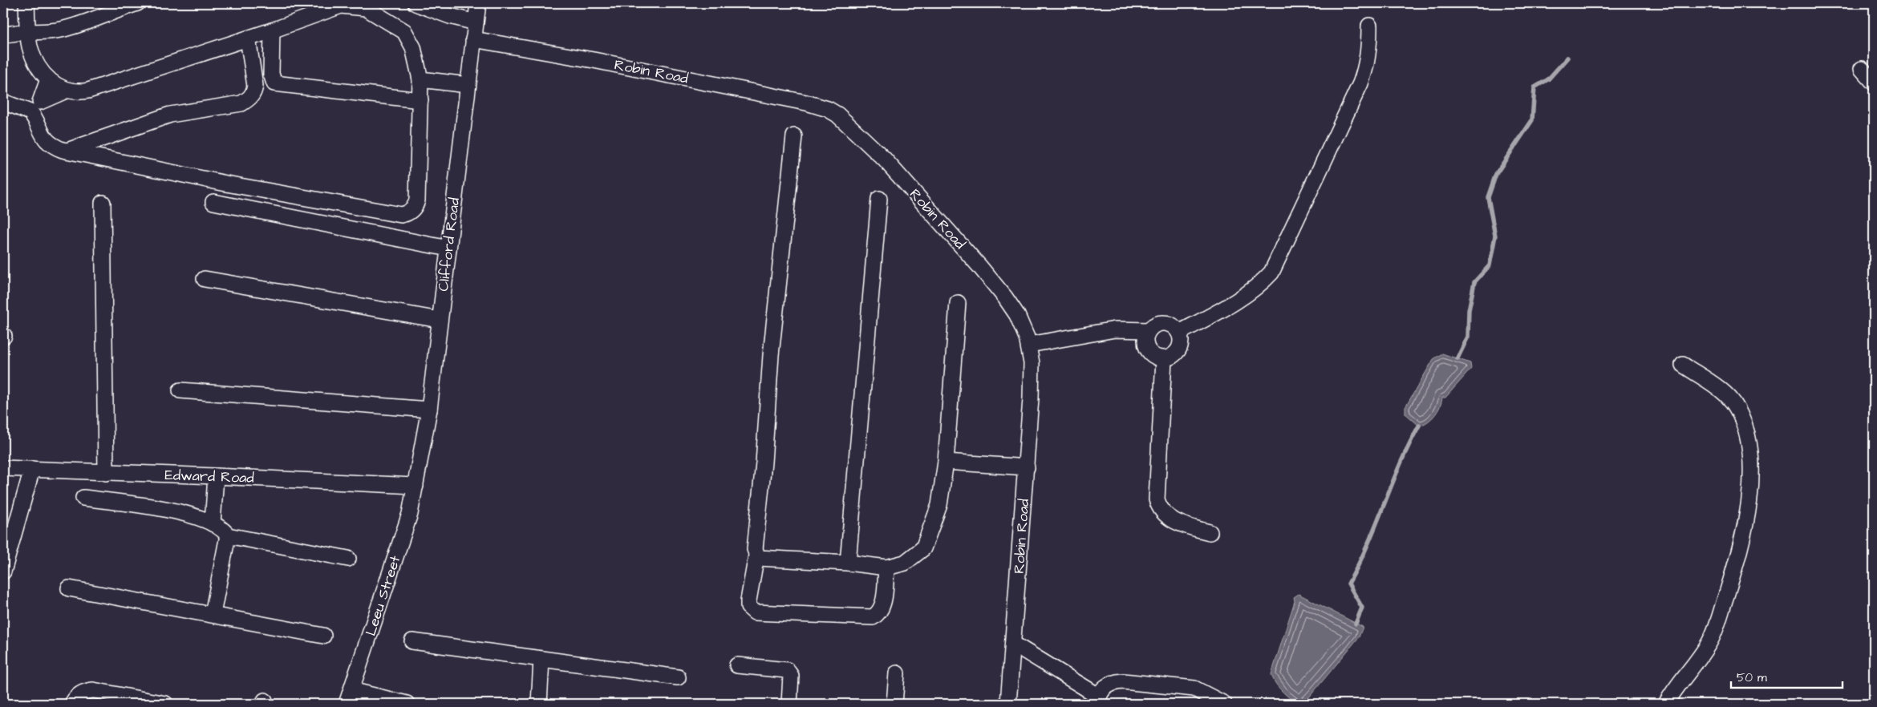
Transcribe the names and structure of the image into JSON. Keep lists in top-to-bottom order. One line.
{"streets":{"street":["Robin Road","Clifford Road","Edward Road","Leeu Street"]},"crossings":[["Robin Road","Clifford Road"],["Clifford Road","Edward Road"],["Clifford Road","Leeu Street"],["Edward Road","Leeu Street"]],"scale_bar":"50 m"}
